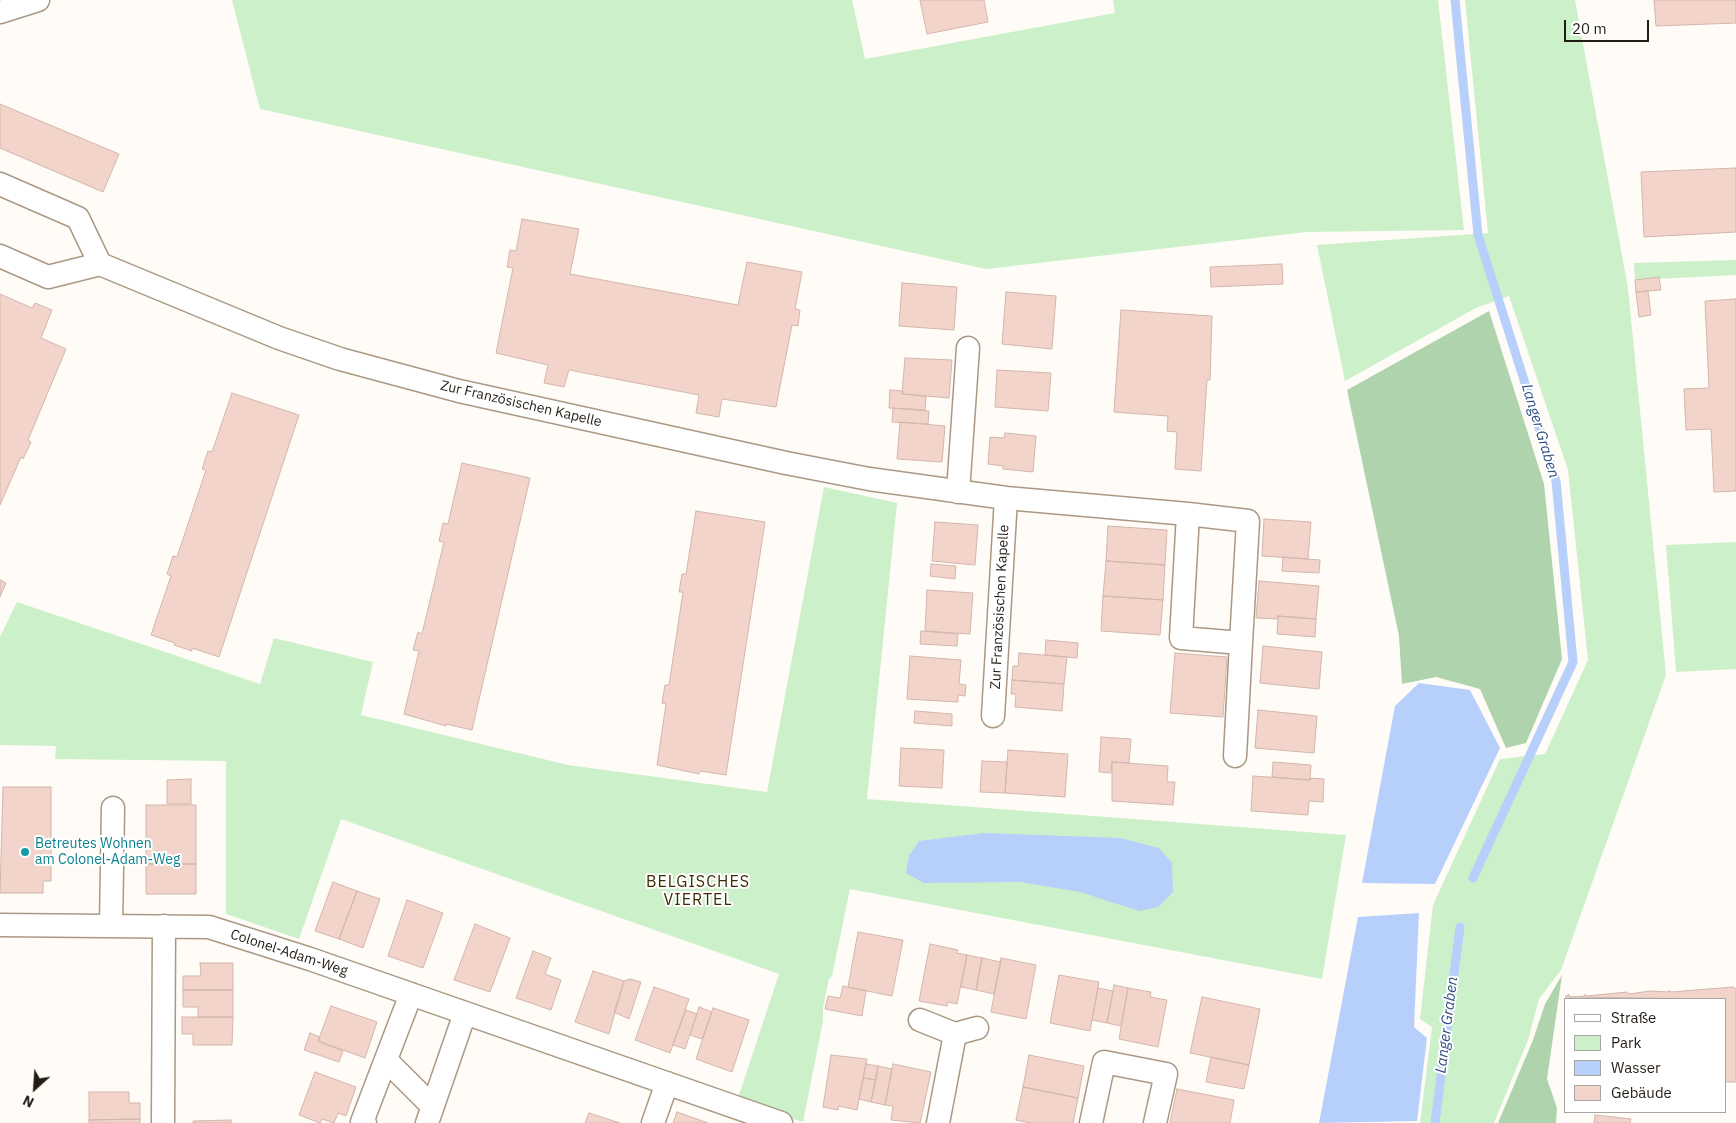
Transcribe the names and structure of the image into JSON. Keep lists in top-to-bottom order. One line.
{"streets":{"street":["Zur Französischen Kapelle","Colonel-Adam-Weg"]},"districts":["BELGISCHES VIERTEL"],"water":["Langer Graben"],"places":["Betreutes Wohnen am Colonel-Adam-Weg"],"legend":["Straße","Park","Wasser","Gebäude"],"scale_bar":"20 m","north":"bottom left"}
